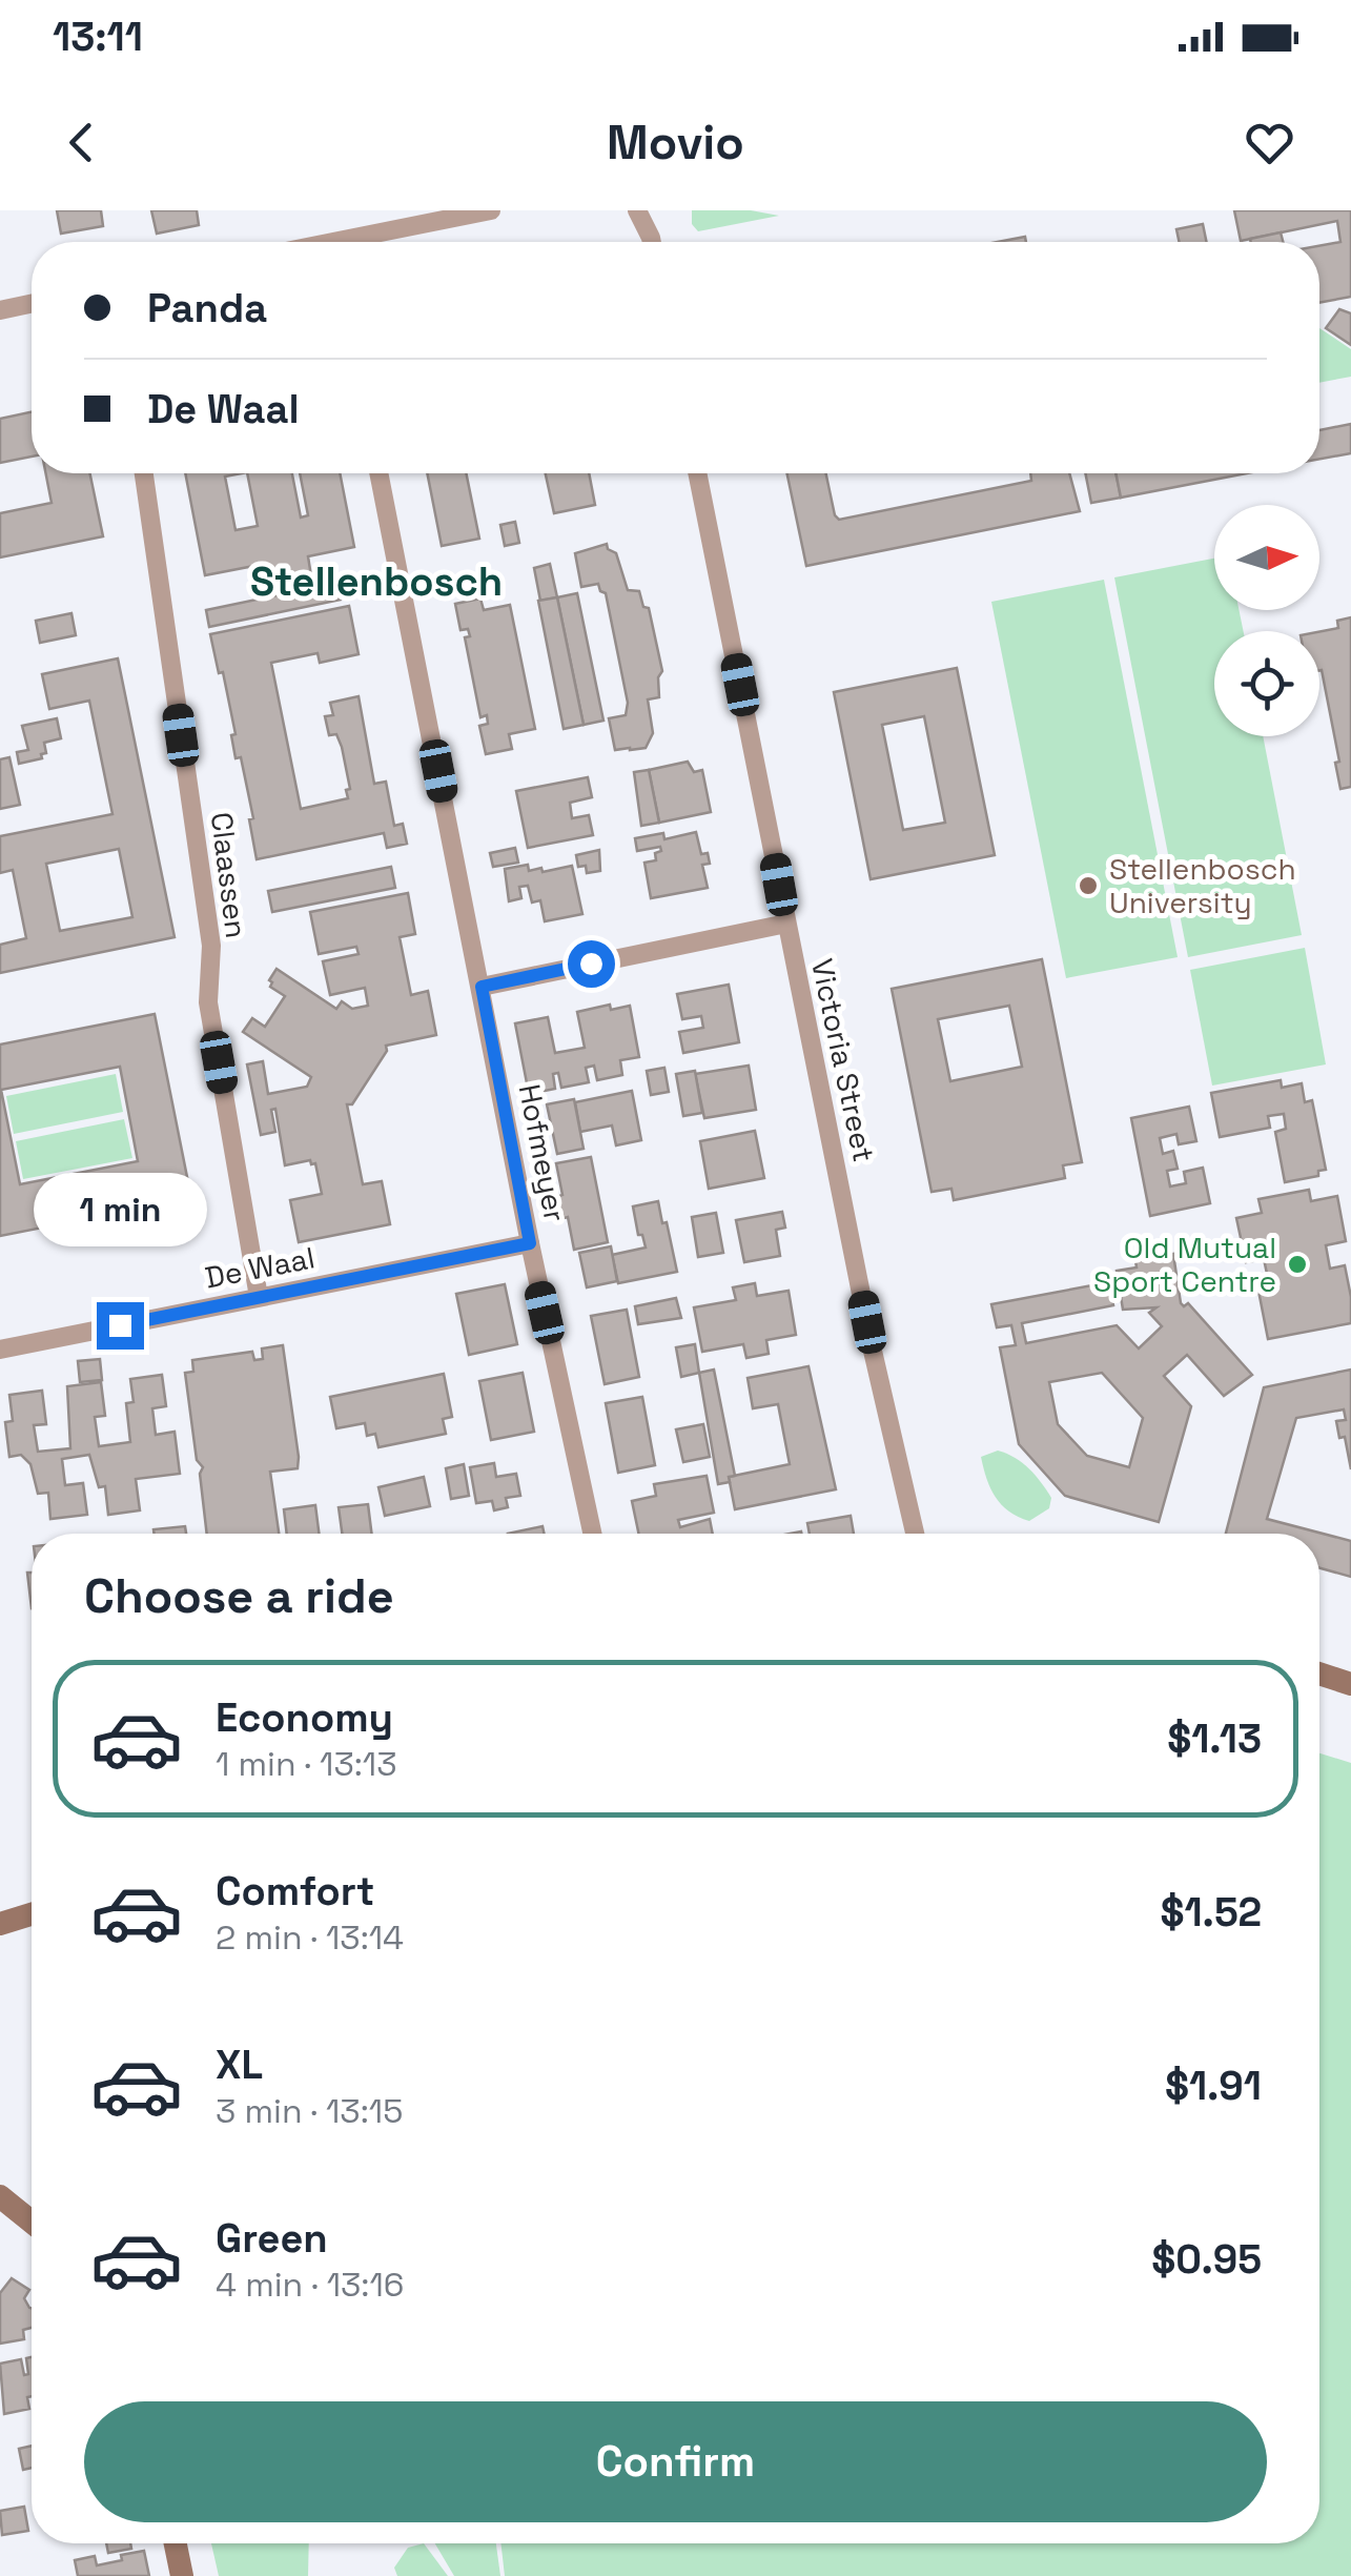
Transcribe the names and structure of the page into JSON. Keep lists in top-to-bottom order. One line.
{"streets":{"street":["Claassen","Victoria Street","Hofmeyer","De Waal"]},"crossings":[["Claassen","De Waal"],["Hofmeyer","De Waal"]],"districts":["Stellenbosch"],"places":["Stellenbosch University","Old Mutual Sport Centre"],"north":"right","page":{"status":"13:11","header":"Movio","banner":["Panda","De Waal"],"bubble":"1 min","heading":"Choose a ride","list":[{"name":"Economy","note":"1 min · 13:13","value":"$1.13"},{"name":"Comfort","note":"2 min · 13:14","value":"$1.52"},{"name":"XL","note":"3 min · 13:15","value":"$1.91"},{"name":"Green","note":"4 min · 13:16","value":"$0.95"}],"buttons":"Confirm"}}
